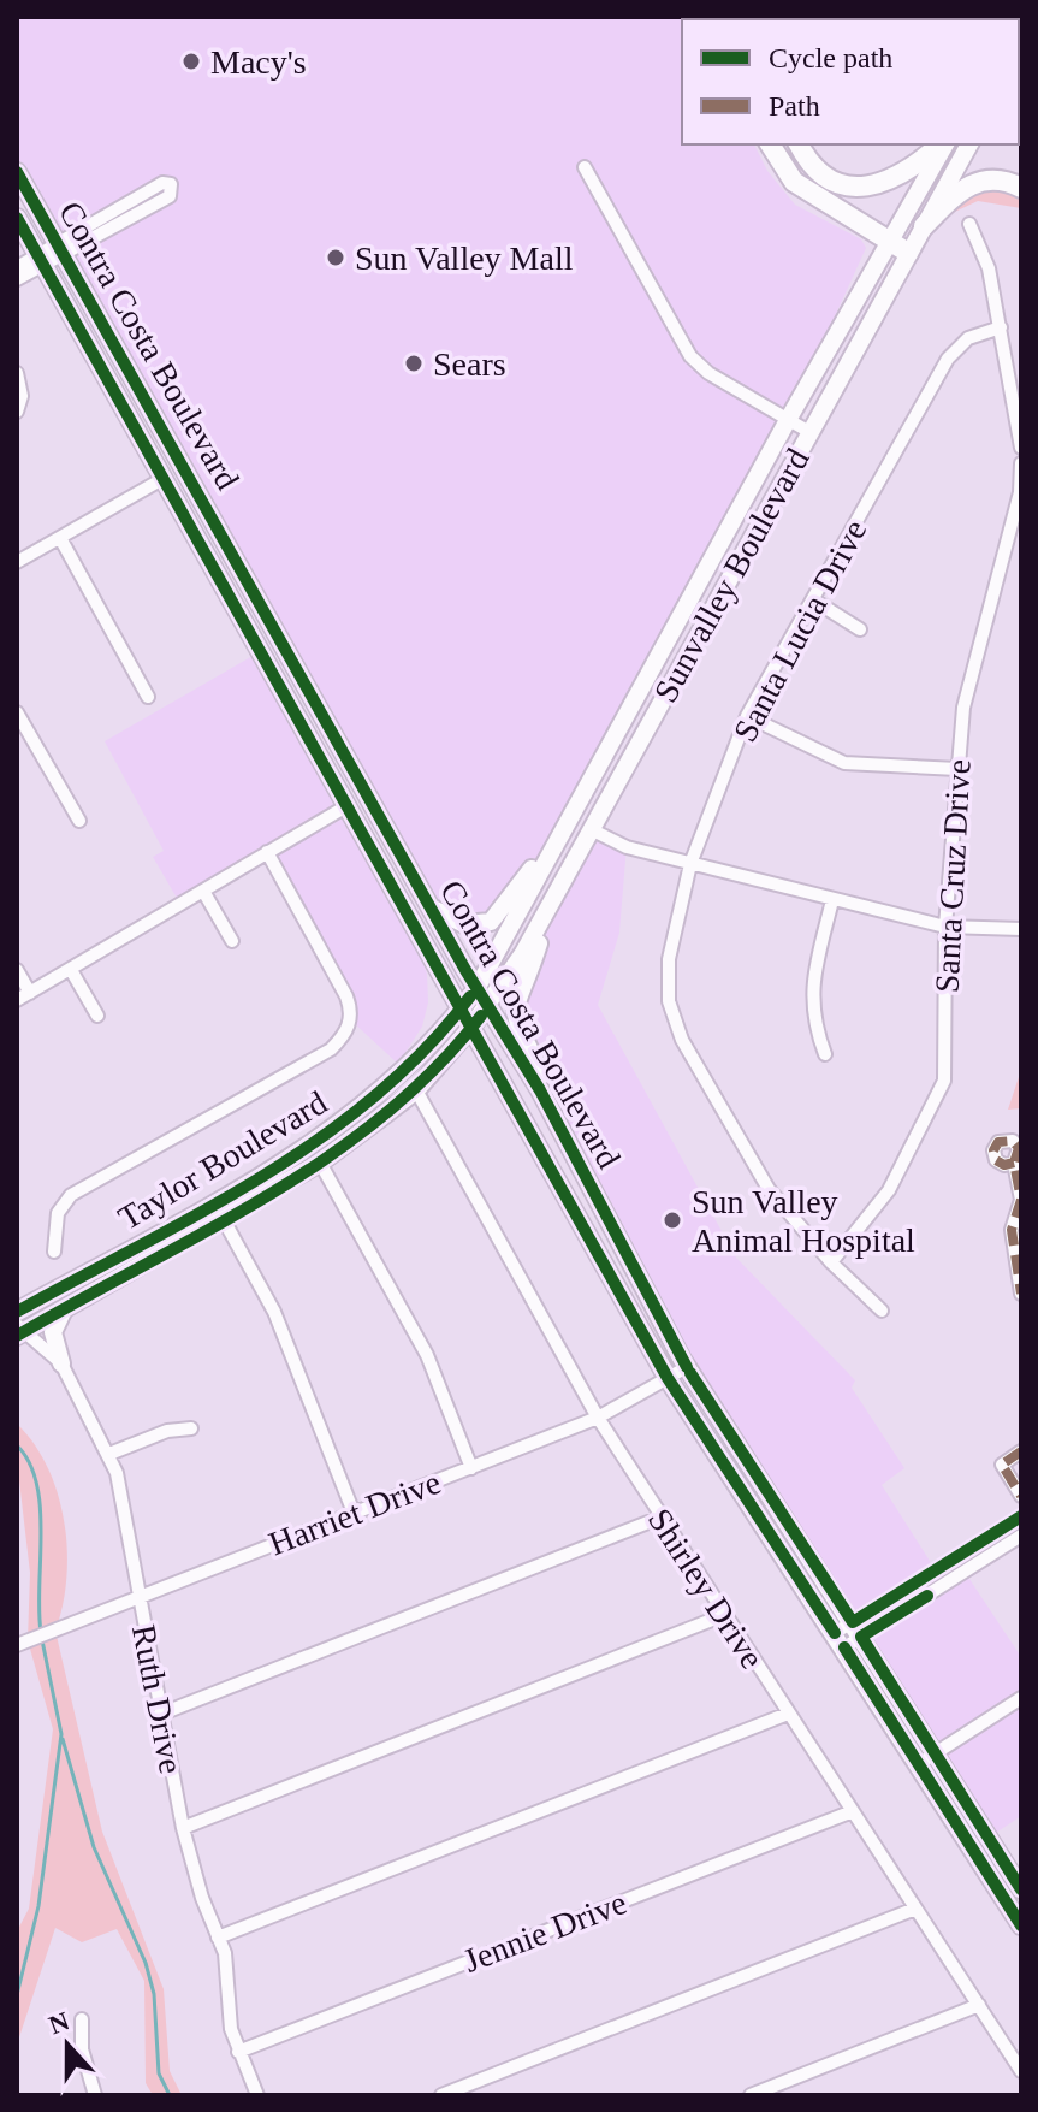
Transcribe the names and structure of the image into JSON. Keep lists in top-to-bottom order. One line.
{"streets":{"main road":["Contra Costa Boulevard","Sunvalley Boulevard","Taylor Boulevard"],"street":["Santa Lucia Drive","Santa Cruz Drive","Harriet Drive","Shirley Drive","Ruth Drive","Jennie Drive"]},"crossings":[["Contra Costa Boulevard","Sunvalley Boulevard"],["Contra Costa Boulevard","Taylor Boulevard"],["Contra Costa Boulevard","Harriet Drive"],["Sunvalley Boulevard","Taylor Boulevard"],["Santa Lucia Drive","Santa Cruz Drive"],["Taylor Boulevard","Shirley Drive"],["Taylor Boulevard","Ruth Drive"],["Harriet Drive","Shirley Drive"],["Harriet Drive","Ruth Drive"],["Shirley Drive","Jennie Drive"],["Ruth Drive","Jennie Drive"]],"places":["Macy's","Sun Valley Mall","Sears","Sun Valley Animal Hospital"],"legend":["Cycle path","Path"],"north":"top"}
